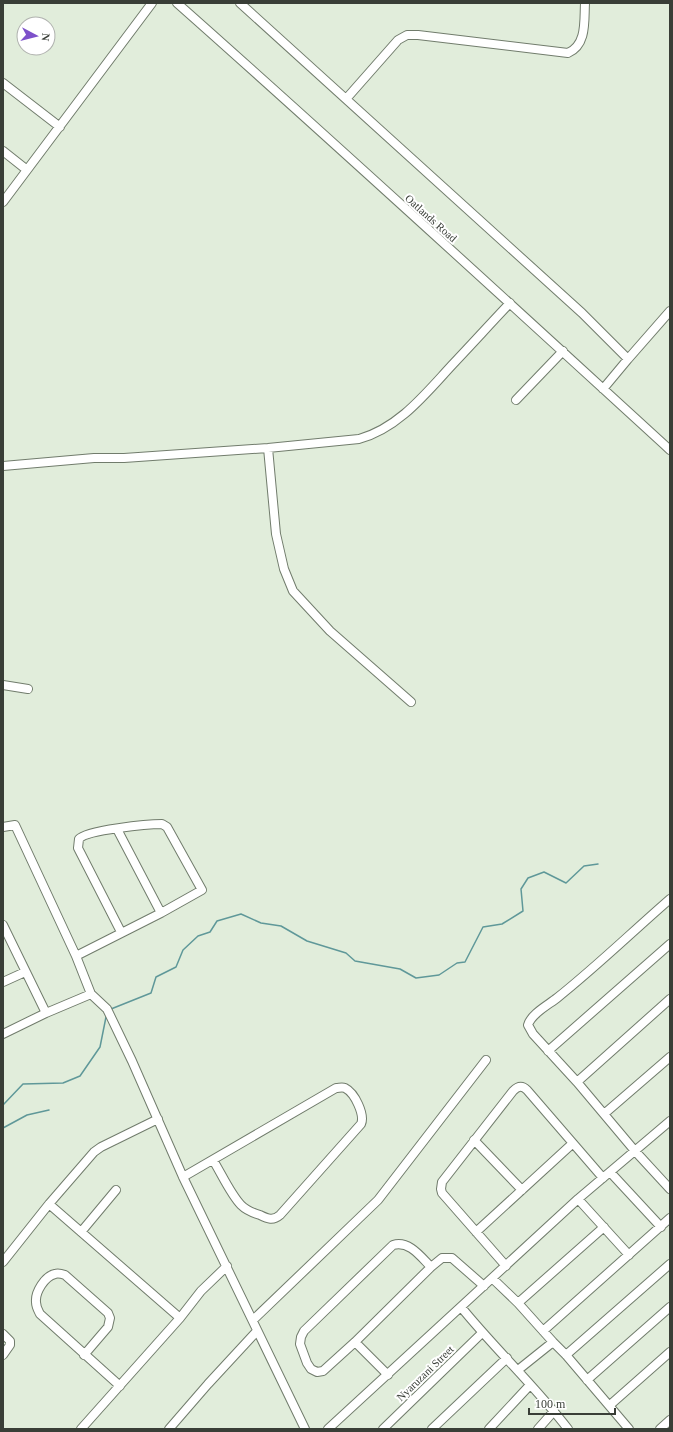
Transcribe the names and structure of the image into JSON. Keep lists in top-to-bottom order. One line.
{"streets":{"street":["Oatlands Road","Nyaruzani Street"]},"scale_bar":"100 m","north":"right"}
